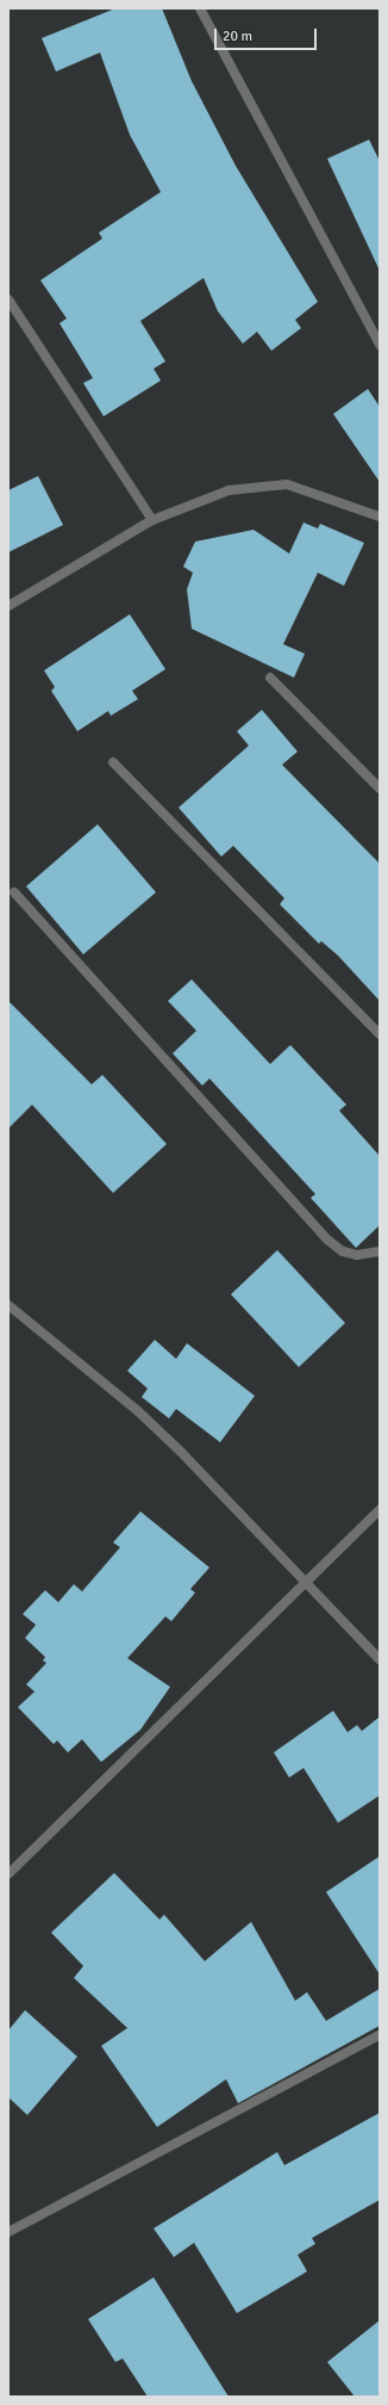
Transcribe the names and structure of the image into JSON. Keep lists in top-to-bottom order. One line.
{"scale_bar":"20 m"}
